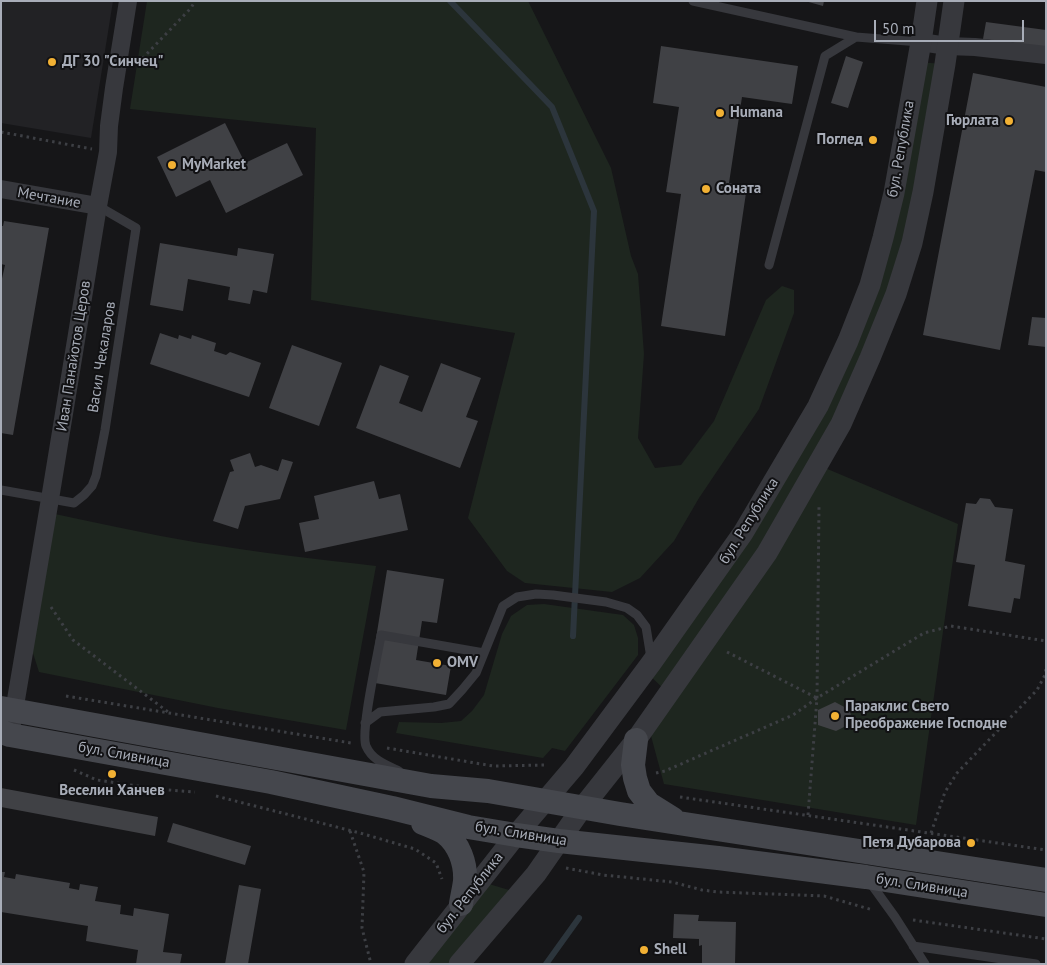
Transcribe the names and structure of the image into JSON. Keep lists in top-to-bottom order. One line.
{"streets":{"main road":["бул. Сливница"],"street":["бул. Република","Мечтание","Иван Панайотов Церов"],"lane":["Васил Чекаларов"]},"crossings":[["бул. Република","бул. Сливница"],["Мечтание","Иван Панайотов Церов"],["Мечтание","Васил Чекаларов"],["Иван Панайотов Церов","Васил Чекаларов"],["Иван Панайотов Церов","бул. Сливница"]],"places":["ДГ 30 \"Синчец\"","Humana","Гюрлата","Поглед","MyMarket","Соната","OMV","Параклис Свето Преображение Господне","Веселин Ханчев","Петя Дубарова","Shell"],"scale_bar":"50 m"}
